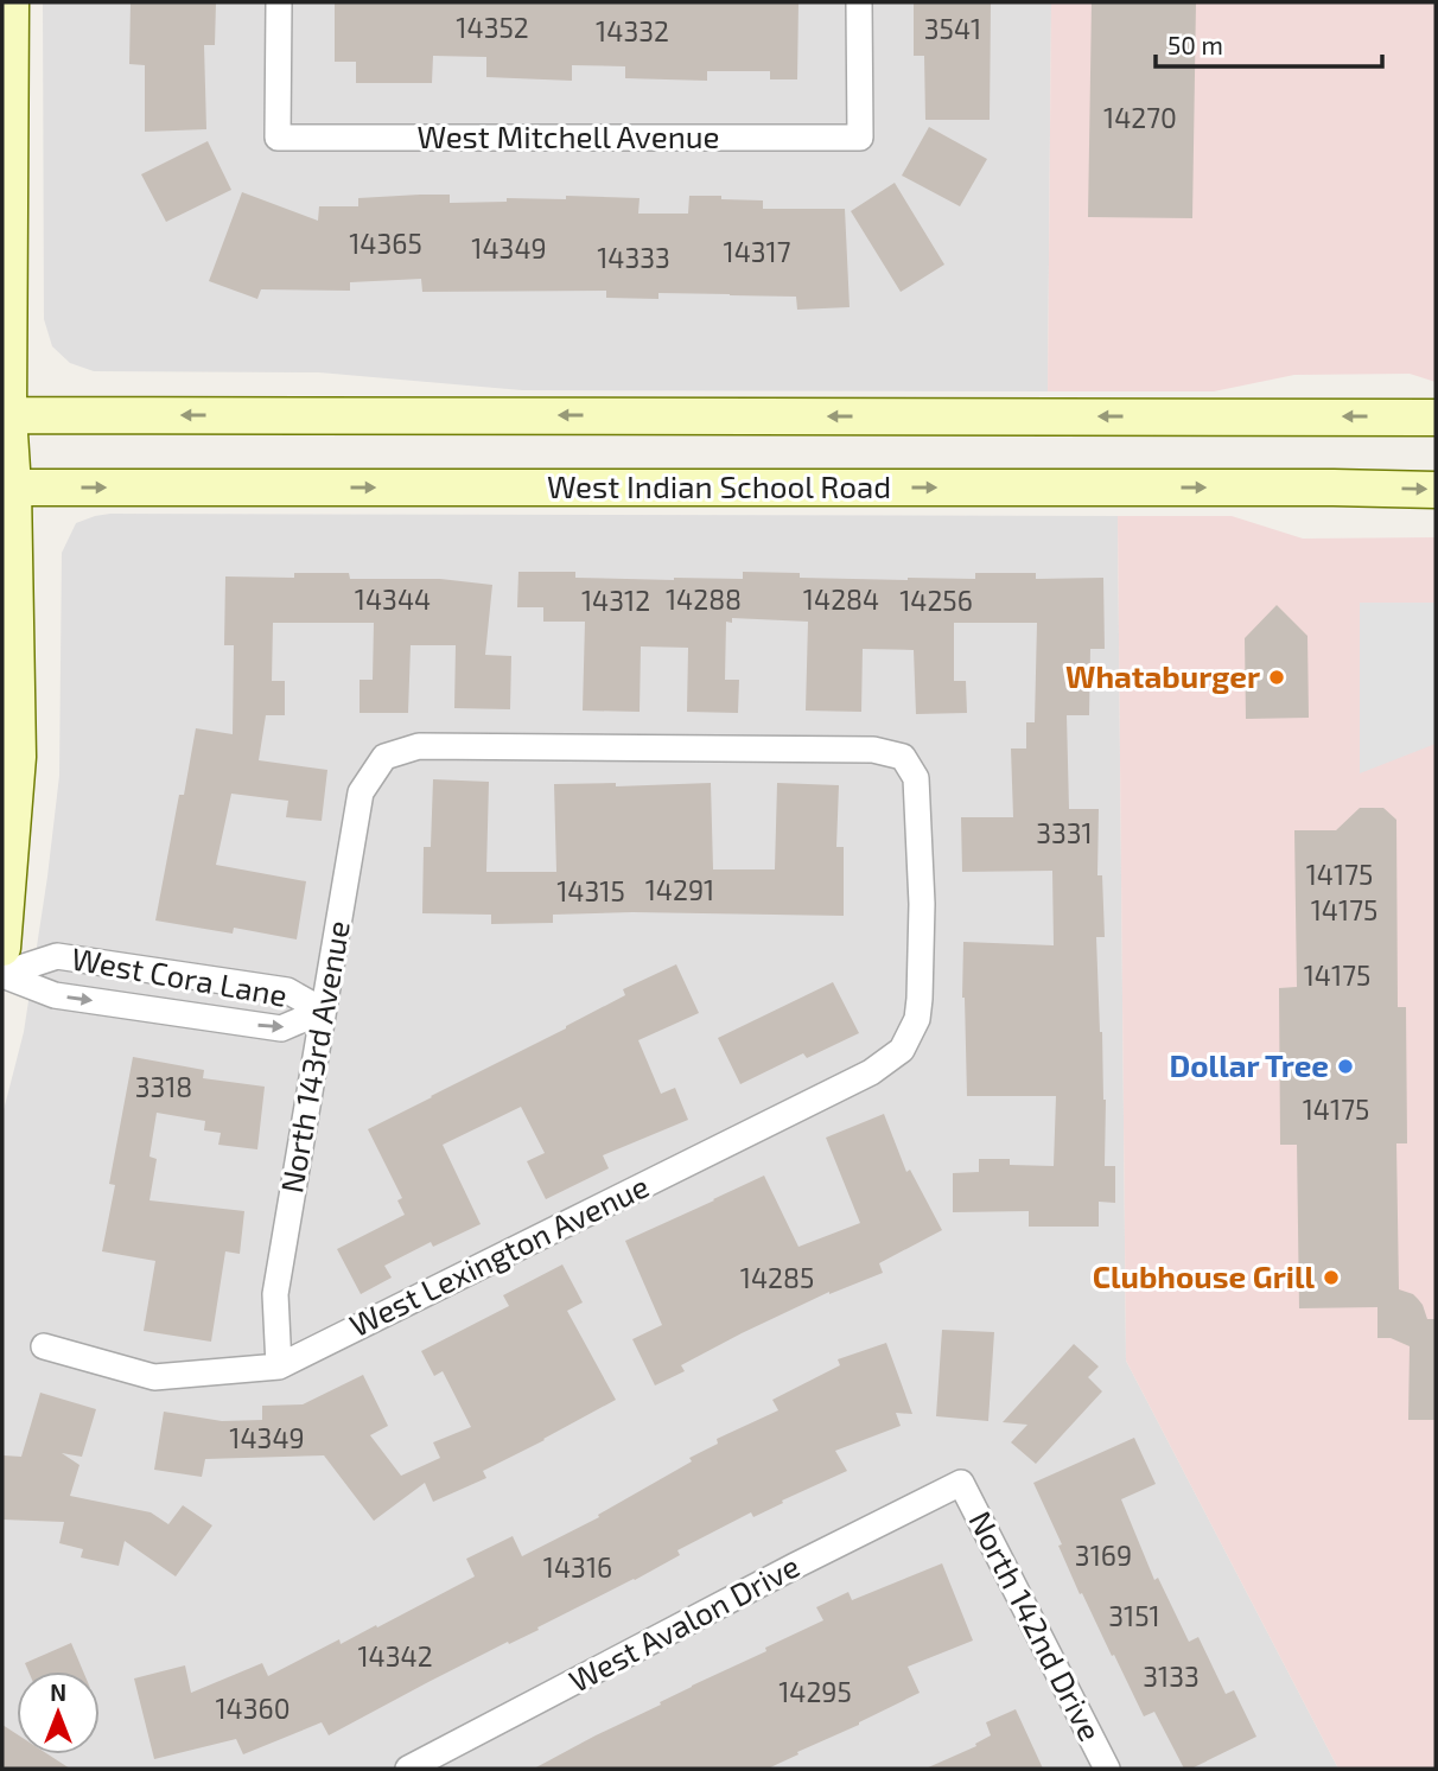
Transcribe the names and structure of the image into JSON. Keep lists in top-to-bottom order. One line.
{"streets":{"main road":["West Indian School Road"],"street":["West Mitchell Avenue","West Cora Lane","North 143rd Avenue","West Lexington Avenue","West Avalon Drive","North 142nd Drive"]},"crossings":[["West Cora Lane","North 143rd Avenue"],["North 143rd Avenue","West Lexington Avenue"],["West Avalon Drive","North 142nd Drive"]],"places":["Whataburger","Dollar Tree","Clubhouse Grill"],"house_numbers":["14352","3541","14332","14270","14365","14349","14317","14333","14344","14288","14284","14312","14256","3331","14175","14291","14315","14175","14175","3318","14175","14285","14349","3169","14316","3151","14342","3133","14295","14360"],"scale_bar":"50 m","north":"top"}
